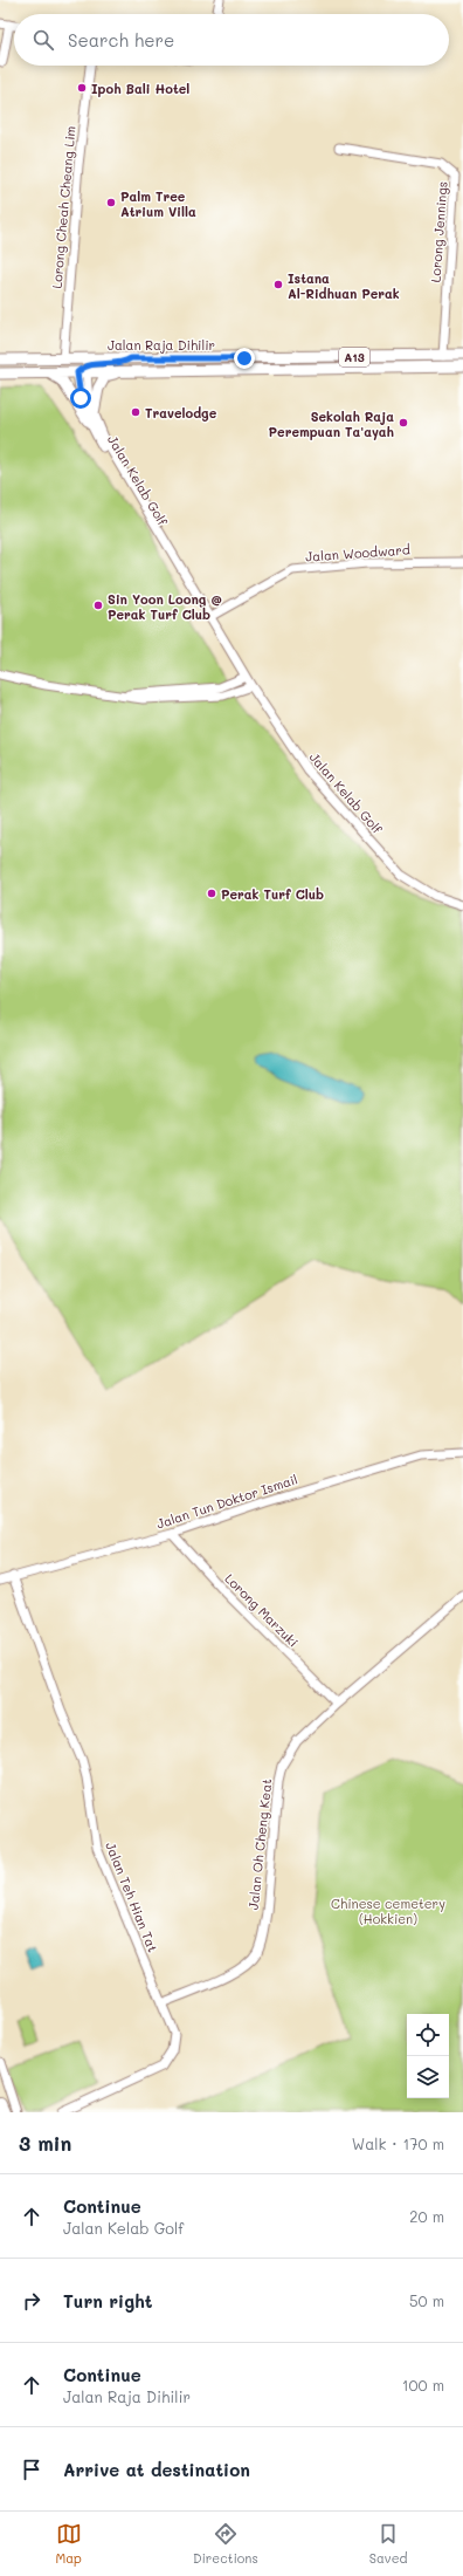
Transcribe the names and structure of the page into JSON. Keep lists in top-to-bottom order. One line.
{"streets":{"main road":["Jalan Raja Dihilir","A13"],"street":["Lorong Cheah Cheang Lim","Lorong Jennings","Jalan Kelab Golf","Jalan Woodward","Jalan Tun Doktor Ismail","Lorong Marzuki","Jalan Oh Cheng Keat","Jalan Teh Hian Tat"]},"crossings":[["Lorong Cheah Cheang Lim","Jalan Raja Dihilir"],["Lorong Jennings","Jalan Raja Dihilir"],["Jalan Kelab Golf","Jalan Woodward"],["Jalan Tun Doktor Ismail","Lorong Marzuki"],["Jalan Tun Doktor Ismail","Jalan Teh Hian Tat"],["Lorong Marzuki","Jalan Oh Cheng Keat"],["Jalan Oh Cheng Keat","Jalan Teh Hian Tat"]],"parks":["Chinese cemetery (Hokkien)"],"places":["Ipoh Bali Hotel","Palm Tree Atrium Villa","Istana Al-Ridhuan Perak","Travelodge","Sekolah Raja Perempuan Ta'ayah","Sin Yoon Loong @ Perak Turf Club","Perak Turf Club"],"page":{"search":"Search here","heading":["3 min","Walk · 170 m"],"list":[["Continue","Jalan Kelab Golf","20 m"],["Turn right","50 m"],["Continue","Jalan Raja Dihilir","100 m"],"Arrive at destination"],"nav":["Map","Directions","Saved"]}}
